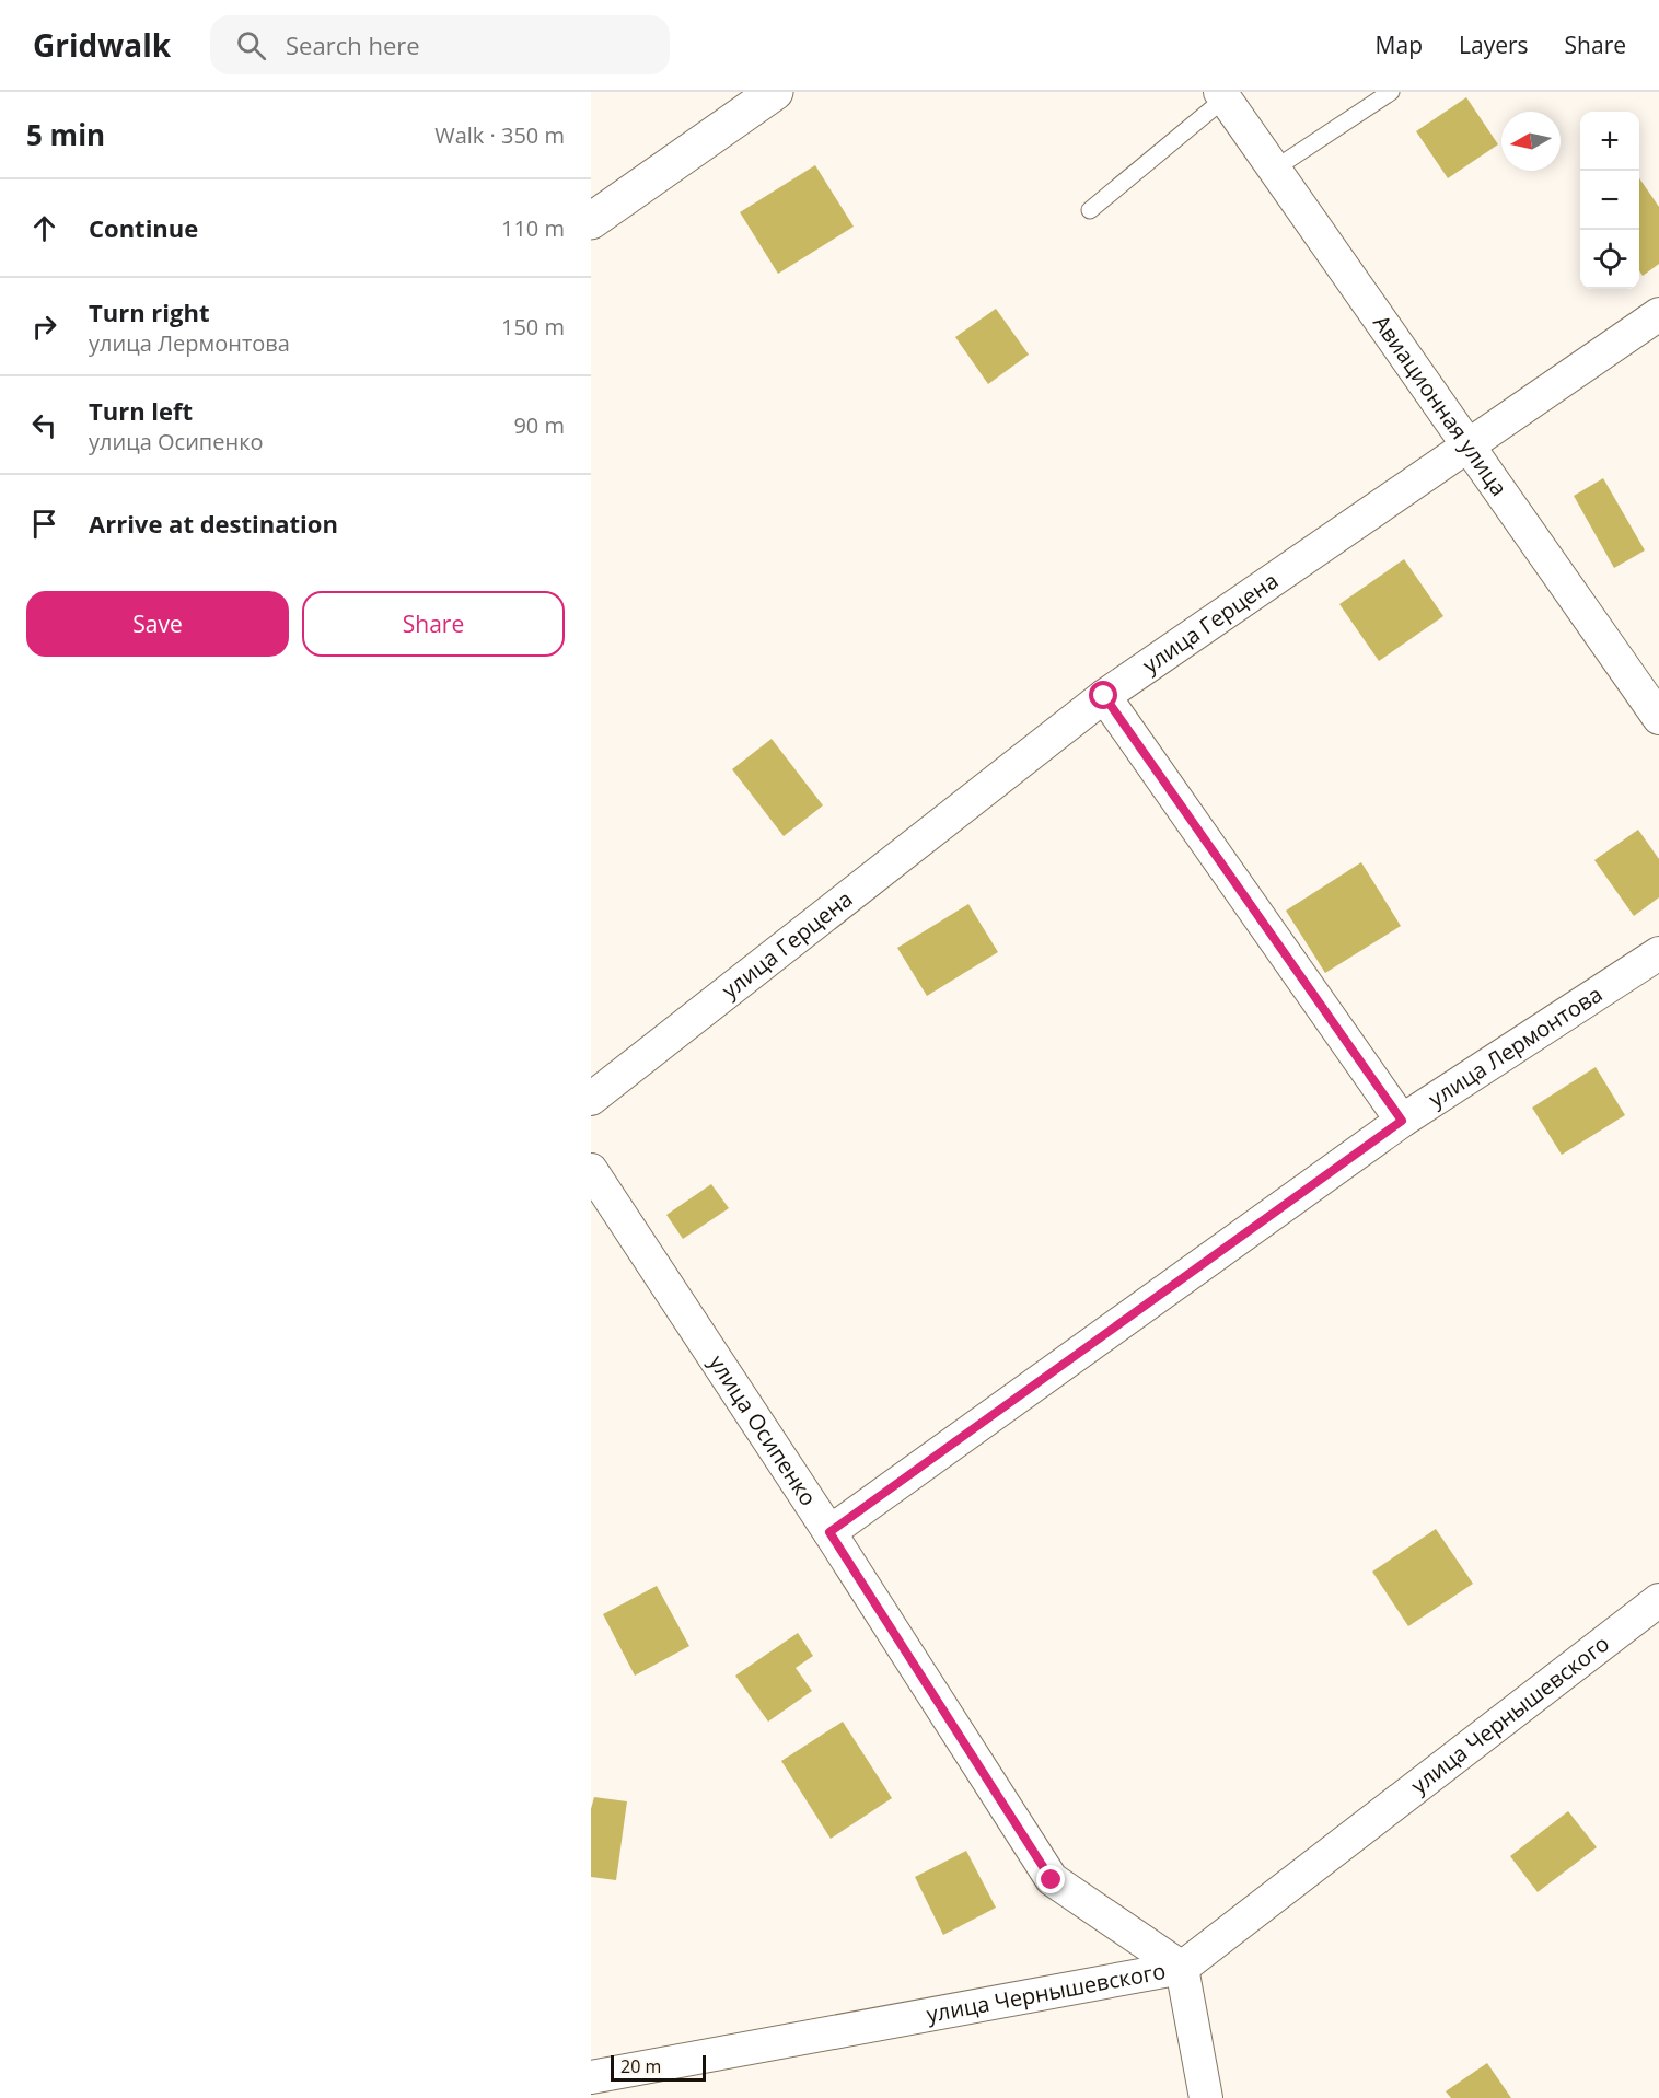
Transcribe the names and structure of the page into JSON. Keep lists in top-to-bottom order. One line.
{"streets":{"street":["Авиационная улица","улица Герцена","улица Лермонтова","улица Осипенко","улица Чернышевского"]},"crossings":[["Авиационная улица","улица Герцена"],["улица Лермонтова","улица Осипенко"],["улица Осипенко","улица Чернышевского"]],"scale_bar":"20 m","north":"left","page":{"header":"Gridwalk","search":"Search here","nav":["Map","Layers","Share"],"heading":["5 min","Walk · 350 m"],"map_buttons":["+","−"],"list":[["Continue","110 m"],["Turn right","улица Лермонтова","150 m"],["Turn left","улица Осипенко","90 m"],"Arrive at destination"],"buttons":["Save","Share"],"scale":"20 m"}}
